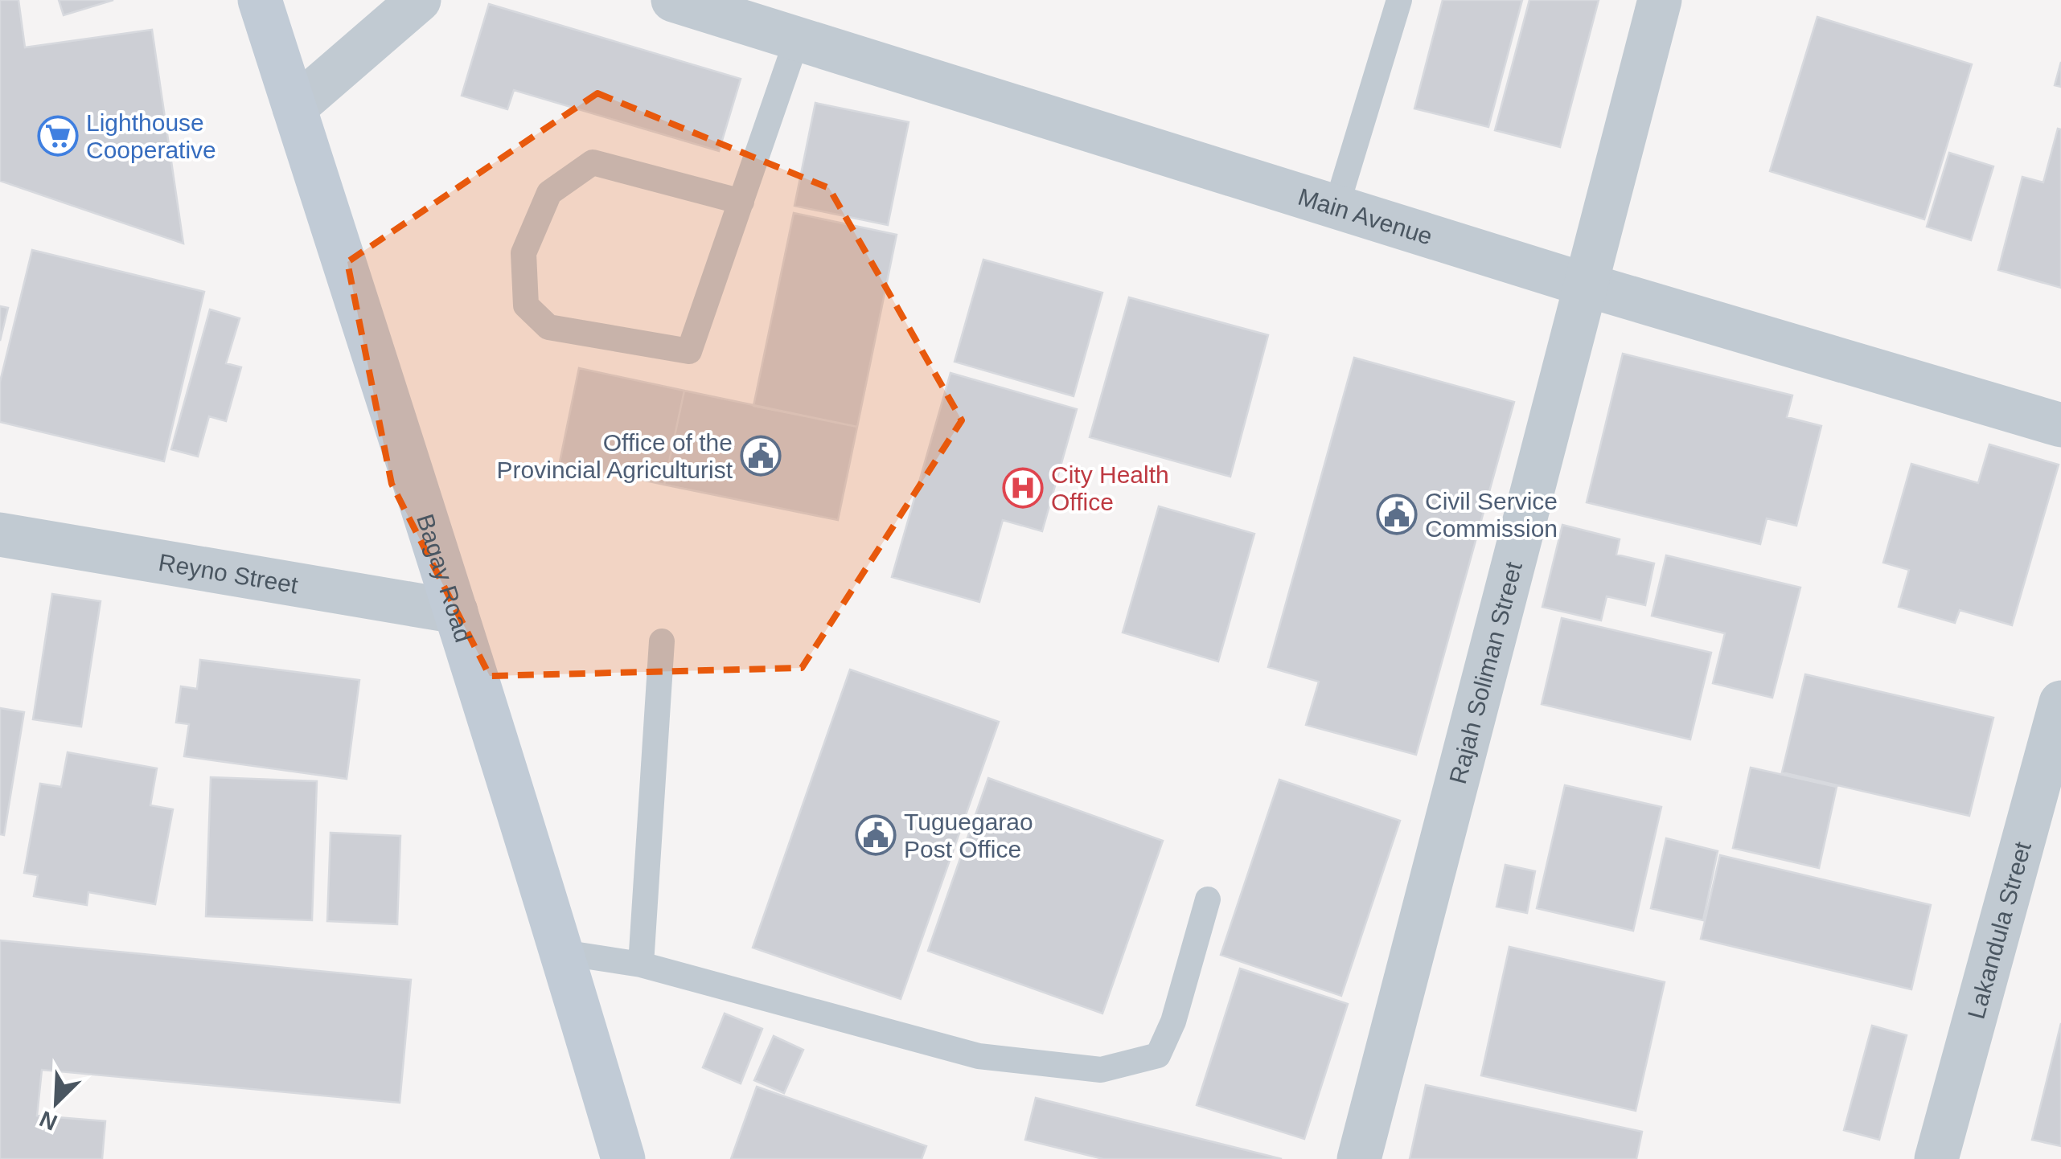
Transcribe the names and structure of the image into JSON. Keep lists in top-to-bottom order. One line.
{"streets":{"main road":["Bagay Road"],"street":["Main Avenue","Reyno Street","Rajah Soliman Street","Lakandula Street"]},"crossings":[["Main Avenue","Rajah Soliman Street"],["Reyno Street","Bagay Road"]],"places":{"supermarket":["Lighthouse Cooperative"],"public building":["Office of the Provincial Agriculturist","Civil Service Commission","Tuguegarao Post Office"],"hospital":["City Health Office"]},"north":"bottom left"}
